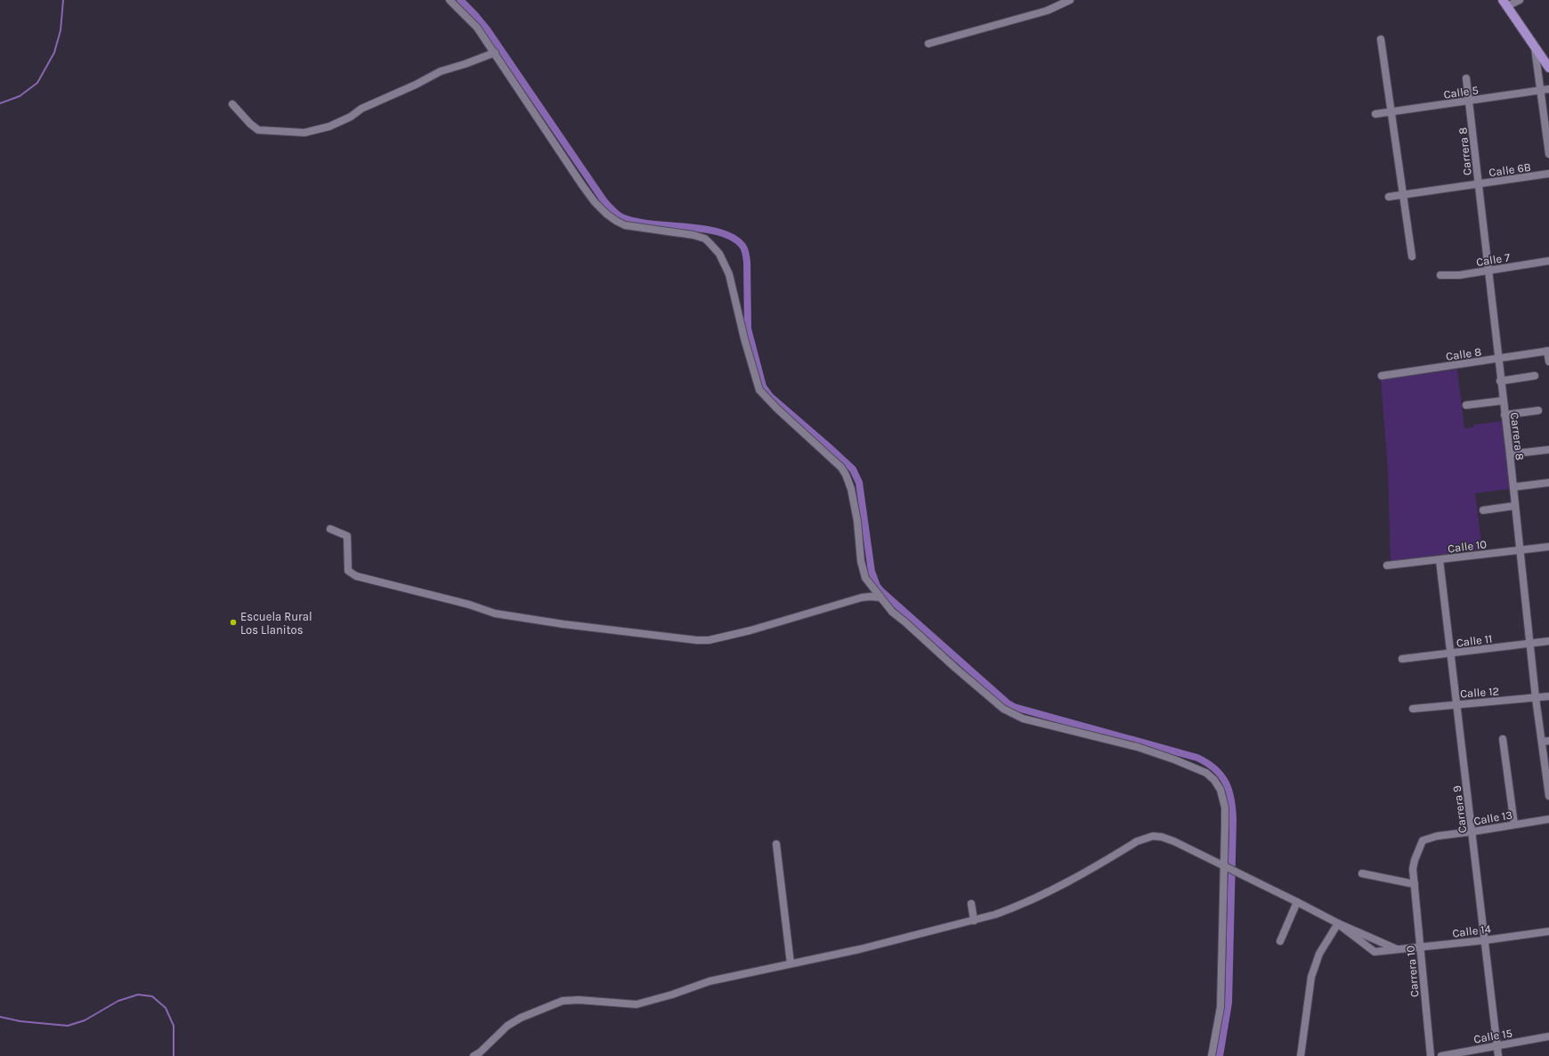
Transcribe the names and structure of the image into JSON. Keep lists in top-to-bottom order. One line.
{"streets":{"street":["Calle 5","Carrera 8","Calle 6B","Calle 7","Calle 8","Calle 10","Calle 11","Calle 12","Carrera 9","Calle 13","Calle 14","Carrera 10","Calle 15"]},"crossings":[["Calle 5","Carrera 8"],["Carrera 8","Calle 6B"],["Carrera 8","Calle 7"],["Carrera 8","Calle 8"],["Carrera 8","Calle 10"],["Carrera 8","Calle 11"],["Carrera 8","Calle 12"],["Calle 10","Carrera 9"],["Calle 11","Carrera 9"],["Calle 12","Carrera 9"],["Carrera 9","Calle 13"],["Carrera 9","Calle 14"],["Carrera 9","Calle 15"],["Calle 13","Carrera 10"],["Calle 14","Carrera 10"]],"places":["Escuela Rural Los Llanitos"]}
